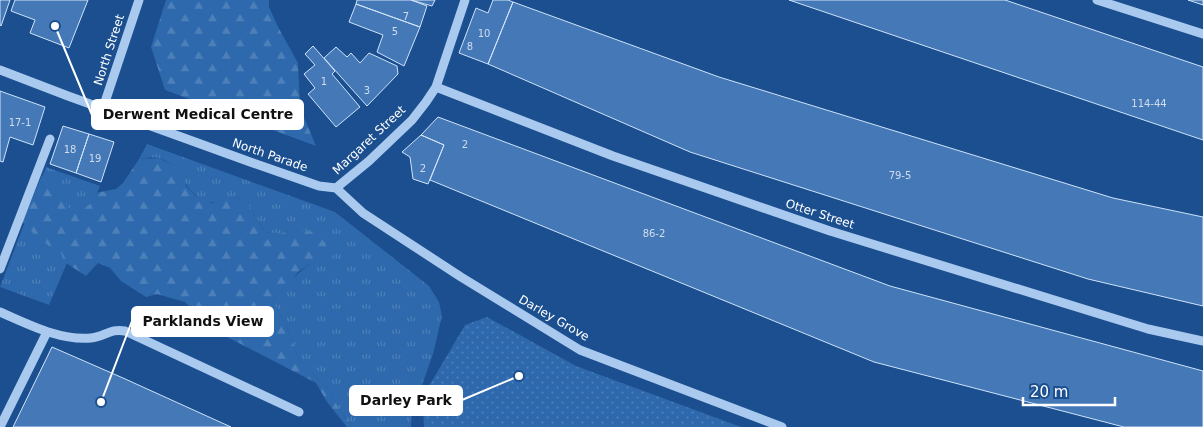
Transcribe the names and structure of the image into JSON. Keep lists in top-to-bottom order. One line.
{"streets":{"street":["North Street","Margaret Street","North Parade","Otter Street","Darley Grove"]},"crossings":[["North Street","North Parade"],["Margaret Street","North Parade"],["Margaret Street","Otter Street"],["Margaret Street","Darley Grove"],["North Parade","Darley Grove"]],"places":["Derwent Medical Centre","Darley Park","Parklands View"],"house_numbers":["7","5","10","8","1","3","114-44","17-1","2","18","19","2","79-5","86-2"],"scale_bar":"20 m"}
